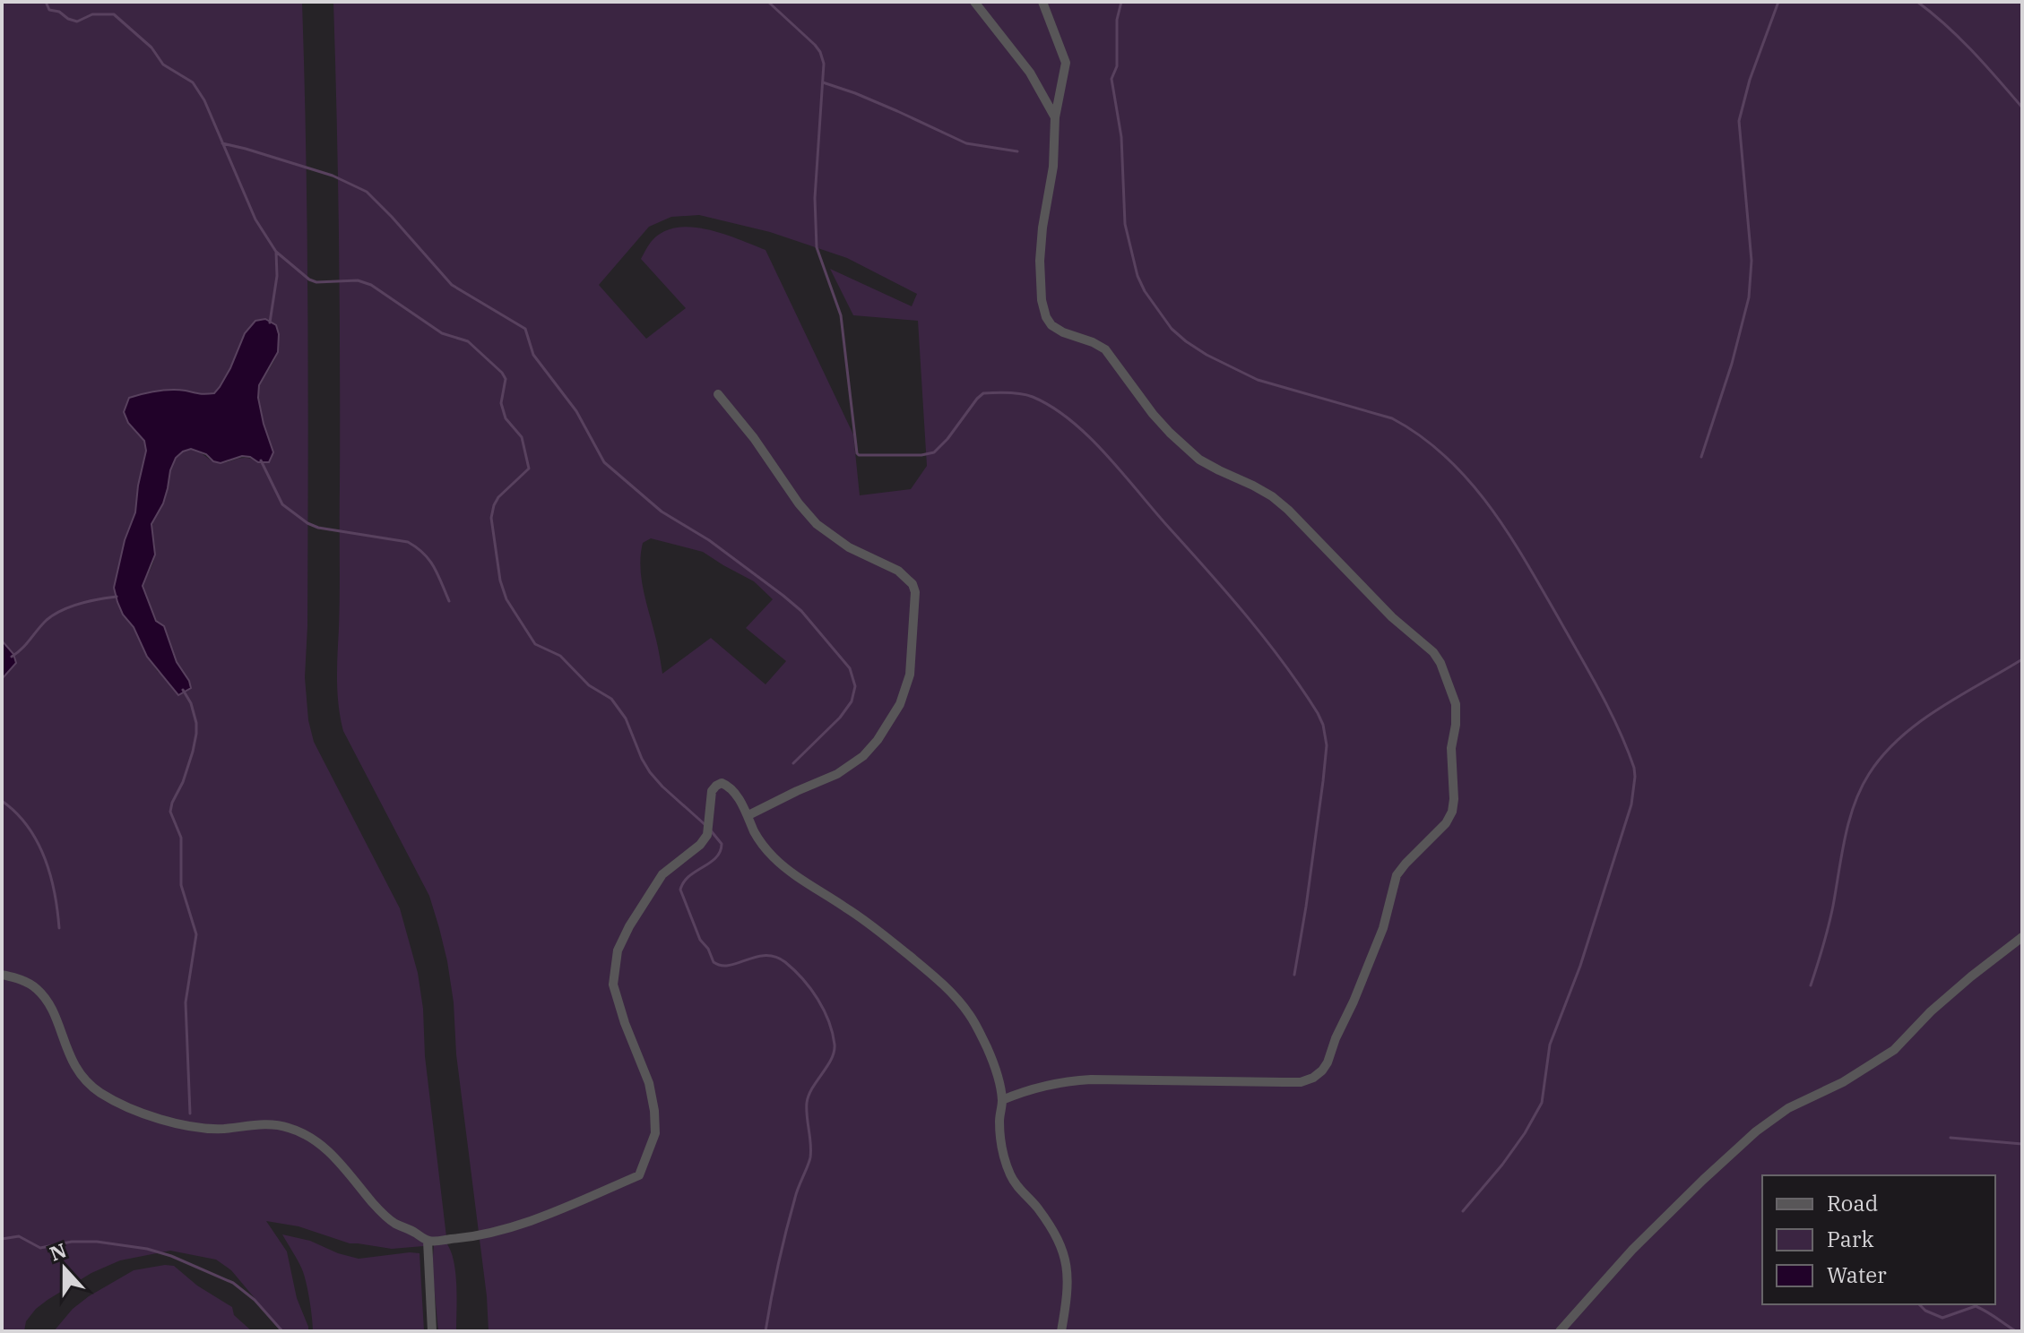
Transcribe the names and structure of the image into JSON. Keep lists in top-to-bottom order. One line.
{"legend":["Road","Park","Water"],"north":"top"}
